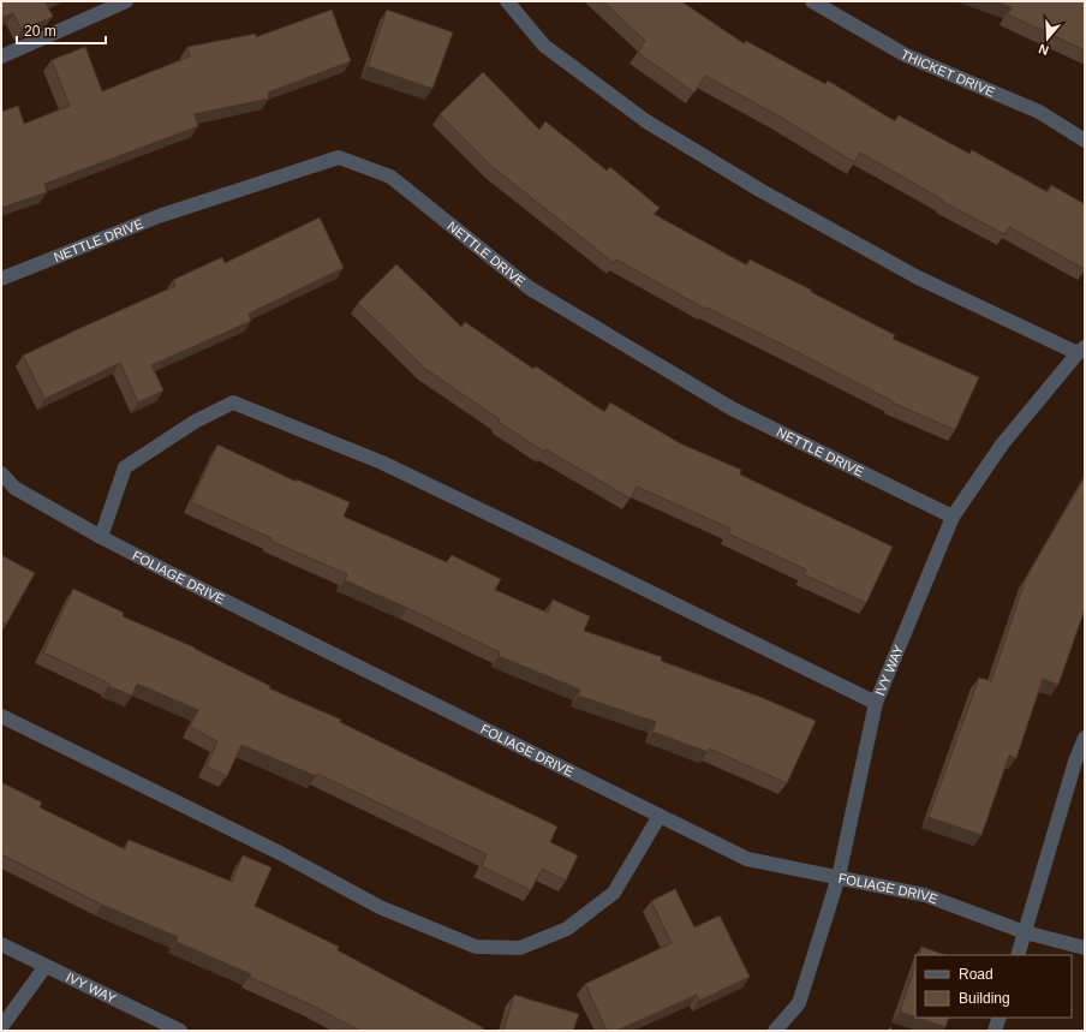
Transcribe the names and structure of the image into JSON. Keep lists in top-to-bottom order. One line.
{"streets":{"street":["THICKET DRIVE","NETTLE DRIVE","FOLIAGE DRIVE","IVY WAY"]},"crossings":[["NETTLE DRIVE","IVY WAY"],["FOLIAGE DRIVE","IVY WAY"]],"legend":["Road","Building"],"scale_bar":"20 m","north":"bottom"}
